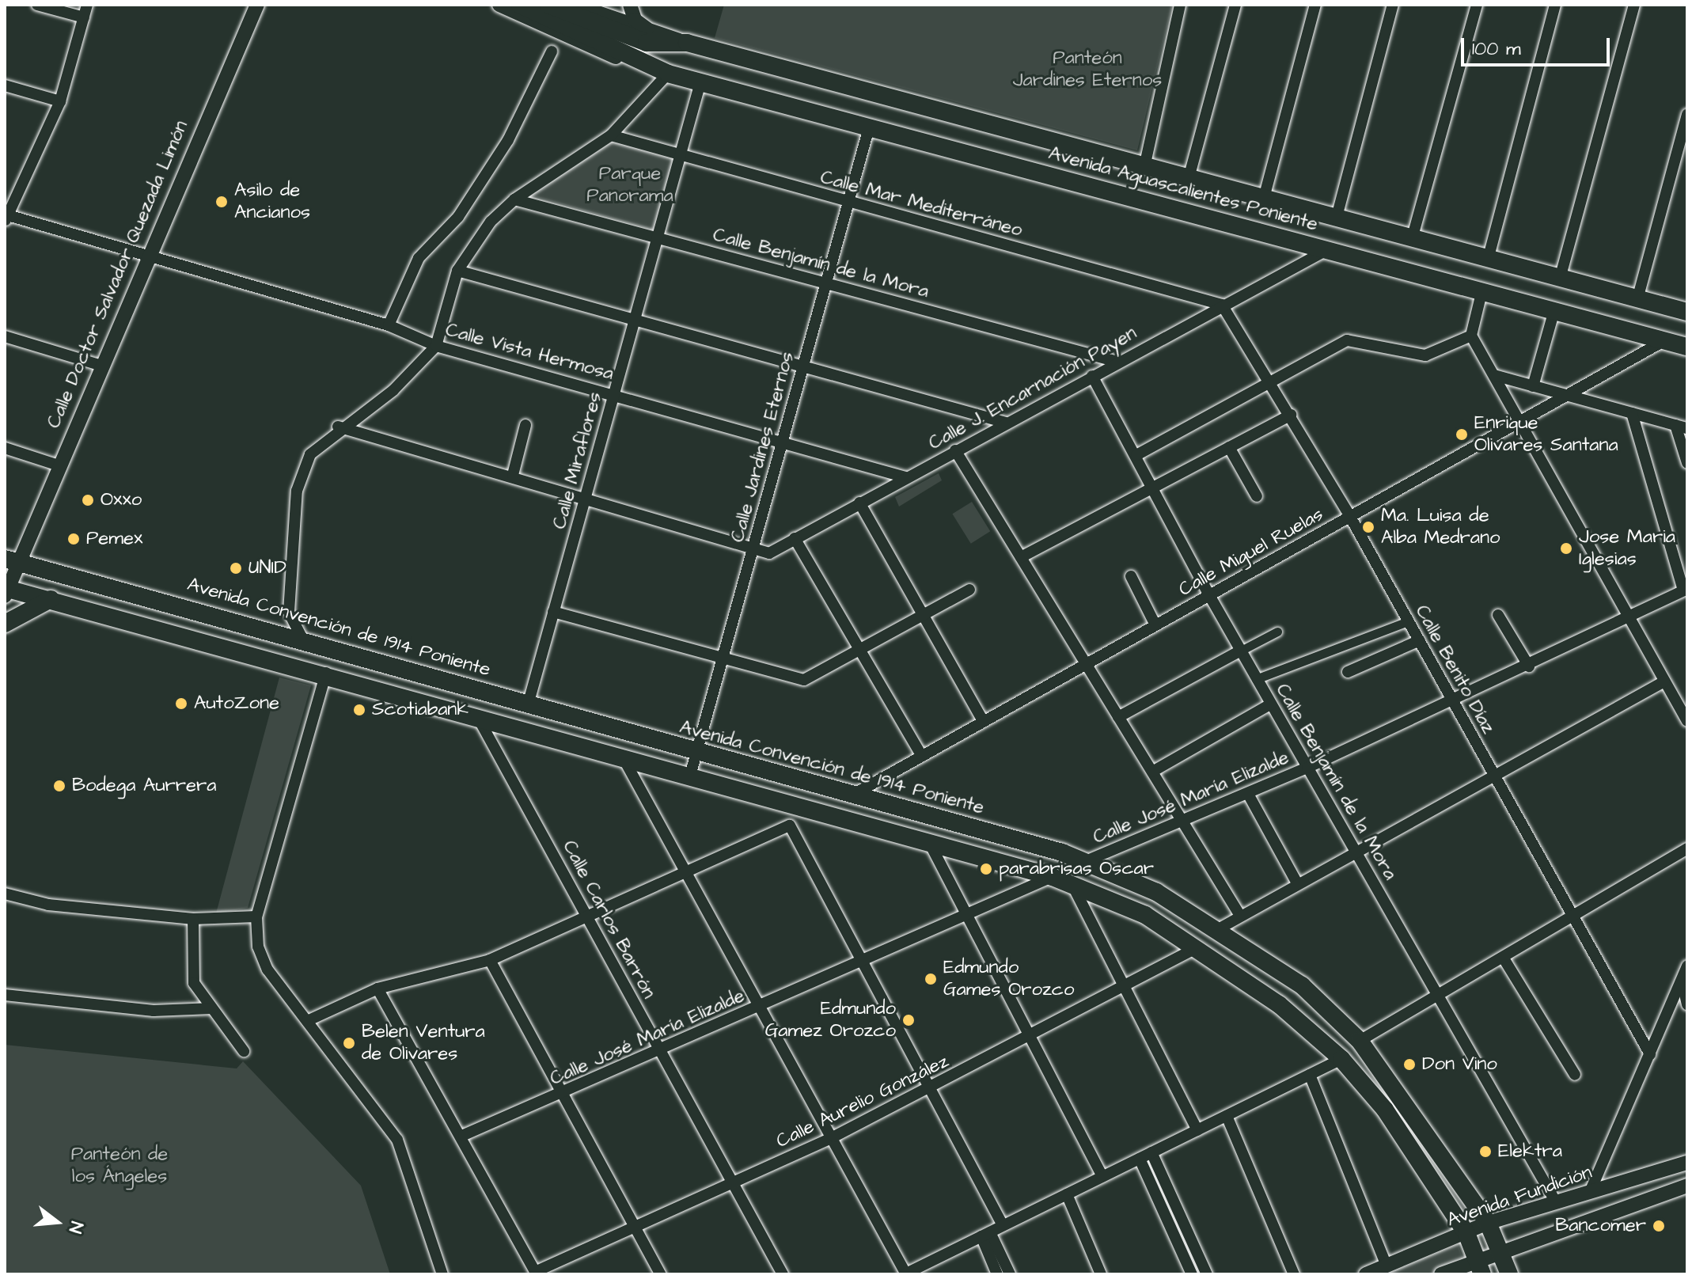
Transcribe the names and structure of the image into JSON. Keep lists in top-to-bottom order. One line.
{"streets":{"main road":["Avenida Aguascalientes Poniente","Avenida Convención de 1914 Poniente"],"street":["Calle Mar Mediterráneo","Calle Benjamín de la Mora","Calle Doctor Salvador Quezada Limón","Calle Vista Hermosa","Calle J. Encarnación Payen","Calle Jardines Eternos","Calle Miraflores","Calle Miguel Ruelas","Calle Benito Díaz","Calle José María Elizalde","Calle Carlos Barrón","Calle Aurelio González","Avenida Fundición"]},"crossings":[["Avenida Aguascalientes Poniente","Calle J. Encarnación Payen"],["Avenida Aguascalientes Poniente","Calle Jardines Eternos"],["Avenida Aguascalientes Poniente","Calle Miraflores"],["Avenida Aguascalientes Poniente","Calle Miguel Ruelas"],["Calle Mar Mediterráneo","Calle J. Encarnación Payen"],["Calle Mar Mediterráneo","Calle Jardines Eternos"],["Calle Mar Mediterráneo","Calle Miraflores"],["Calle Mar Mediterráneo","Calle Benito Díaz"],["Calle Benjamín de la Mora","Calle J. Encarnación Payen"],["Calle Benjamín de la Mora","Calle Jardines Eternos"],["Calle Benjamín de la Mora","Calle Miraflores"],["Calle Benjamín de la Mora","Calle Miguel Ruelas"],["Calle Benjamín de la Mora","Calle José María Elizalde"],["Calle Benjamín de la Mora","Avenida Fundición"],["Calle Doctor Salvador Quezada Limón","Calle Vista Hermosa"],["Calle Doctor Salvador Quezada Limón","Avenida Convención de 1914 Poniente"],["Calle Vista Hermosa","Calle J. Encarnación Payen"],["Calle Vista Hermosa","Calle Jardines Eternos"],["Calle Vista Hermosa","Calle Miraflores"],["Calle J. Encarnación Payen","Calle Jardines Eternos"],["Calle J. Encarnación Payen","Calle Benito Díaz"],["Calle Jardines Eternos","Avenida Convención de 1914 Poniente"],["Calle Miraflores","Avenida Convención de 1914 Poniente"],["Calle Miguel Ruelas","Avenida Convención de 1914 Poniente"],["Calle Miguel Ruelas","Calle Benito Díaz"],["Avenida Convención de 1914 Poniente","Calle José María Elizalde"],["Avenida Convención de 1914 Poniente","Avenida Fundición"],["Calle Benito Díaz","Calle José María Elizalde"],["Calle José María Elizalde","Calle Carlos Barrón"],["Calle Carlos Barrón","Calle Aurelio González"]],"parks":["Panteón Jardines Eternos","Parque Panorama","Panteón de los Ángeles"],"places":["Asilo de Ancianos","Enrique Olivares Santana","Oxxo","Ma. Luisa de Alba Medrano","Pemex","Jose Maria Iglesias","UNID","AutoZone","Scotiabank","Bodega Aurrera","parabrisas Oscar","Edmundo Games Orozco","Edmundo Gamez Orozco","Belen Ventura de Olivares","Don Vino","Elektra","Bancomer"],"scale_bar":"100 m","north":"right"}
